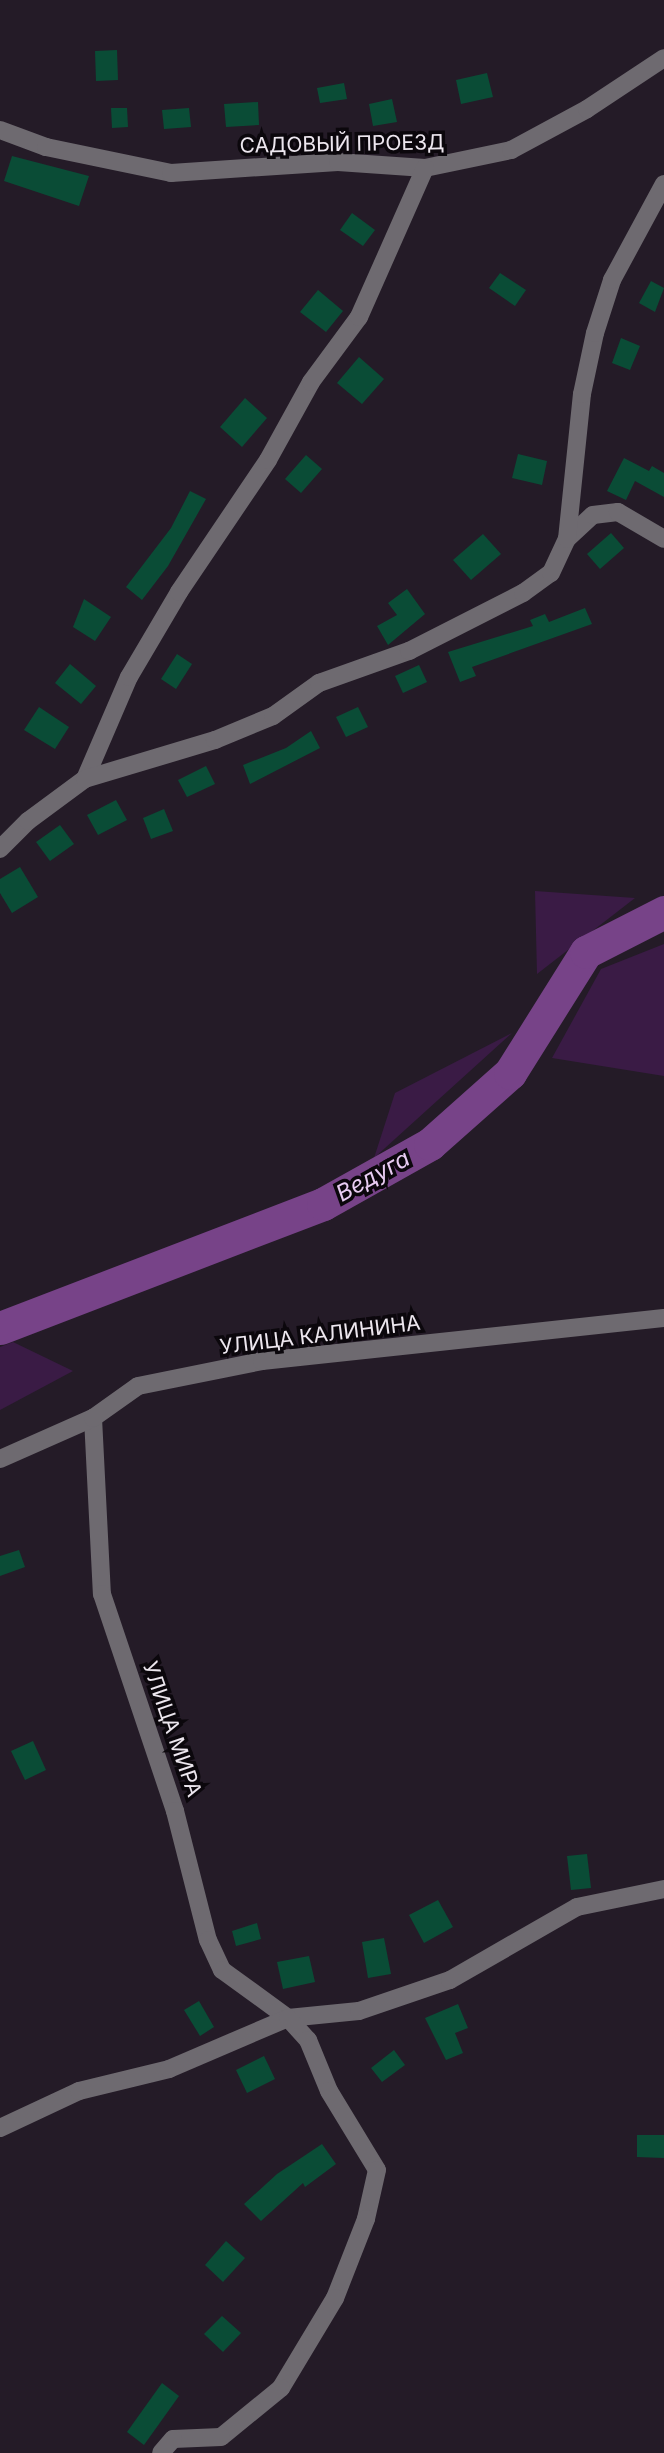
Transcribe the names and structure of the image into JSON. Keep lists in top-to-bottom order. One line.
{"streets":{"street":["САДОВЫЙ ПРОЕЗД","УЛИЦА КАЛИНИНА","УЛИЦА МИРА"]},"crossings":[["УЛИЦА КАЛИНИНА","УЛИЦА МИРА"]],"water":["Ведуга"]}
